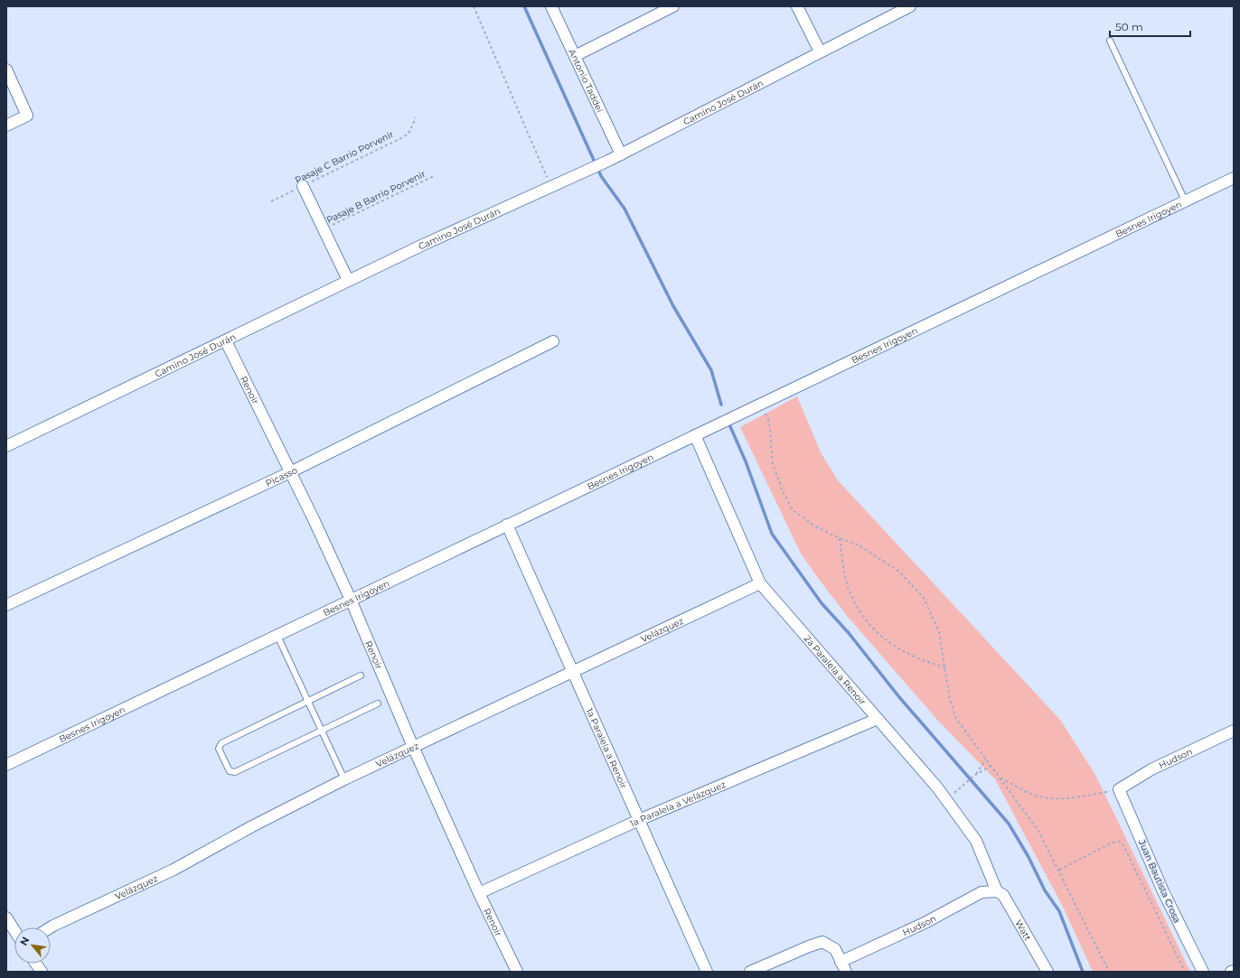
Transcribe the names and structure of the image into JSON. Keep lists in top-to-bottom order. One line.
{"streets":{"street":["Antonio Taddei","Camino José Durán","Besnes Irigoyen","Renoir","Picasso","Velázquez","2a Paralela a Renoir","1a Paralela a Renoir","Hudson","1a Paralela a Velázquez","Juan Bautista Crosa","Watt"],"path":["Pasaje C Barrio Porvenir","Pasaje B Barrio Porvenir"]},"crossings":[["Antonio Taddei","Camino José Durán"],["Camino José Durán","Renoir"],["Besnes Irigoyen","Renoir"],["Besnes Irigoyen","2a Paralela a Renoir"],["Besnes Irigoyen","1a Paralela a Renoir"],["Renoir","Picasso"],["Renoir","Velázquez"],["Renoir","1a Paralela a Velázquez"],["Velázquez","2a Paralela a Renoir"],["Velázquez","1a Paralela a Renoir"],["2a Paralela a Renoir","Hudson"],["2a Paralela a Renoir","1a Paralela a Velázquez"],["2a Paralela a Renoir","Watt"],["1a Paralela a Renoir","1a Paralela a Velázquez"],["Hudson","Juan Bautista Crosa"],["Hudson","Watt"]],"scale_bar":"50 m","north":"top left"}
